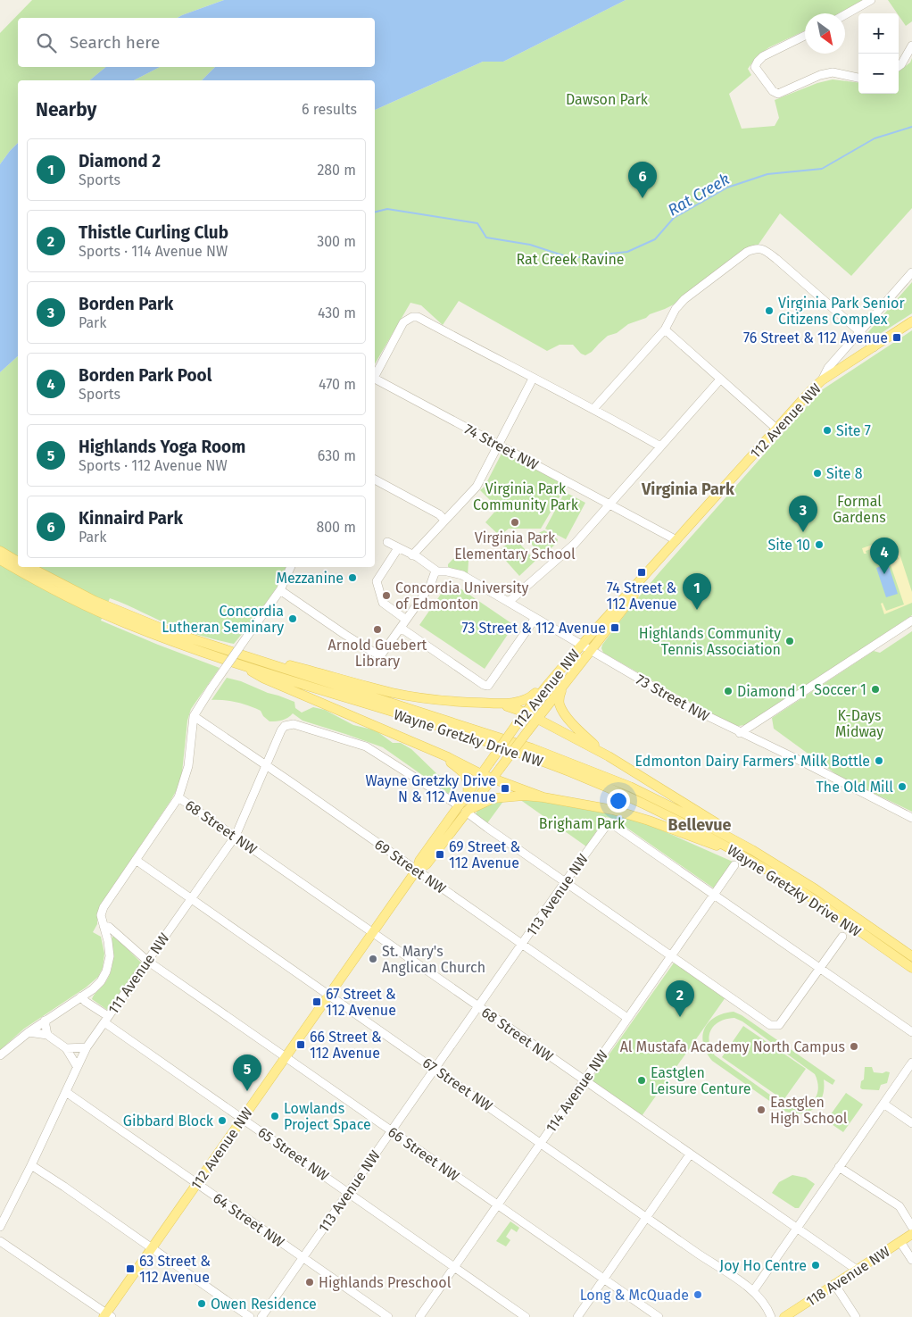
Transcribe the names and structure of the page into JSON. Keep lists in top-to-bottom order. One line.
{"streets":{"main road":["112 Avenue NW","Wayne Gretzky Drive NW","118 Avenue NW"],"street":["74 Street NW","73 Street NW","68 Street NW","69 Street NW","113 Avenue NW","111 Avenue NW","67 Street NW","114 Avenue NW","65 Street NW","66 Street NW","64 Street NW"]},"crossings":[["112 Avenue NW","74 Street NW"],["112 Avenue NW","73 Street NW"],["112 Avenue NW","68 Street NW"],["112 Avenue NW","69 Street NW"],["112 Avenue NW","111 Avenue NW"],["112 Avenue NW","67 Street NW"],["112 Avenue NW","65 Street NW"],["112 Avenue NW","66 Street NW"],["112 Avenue NW","64 Street NW"],["68 Street NW","113 Avenue NW"],["68 Street NW","111 Avenue NW"],["68 Street NW","114 Avenue NW"],["68 Street NW","118 Avenue NW"],["69 Street NW","113 Avenue NW"],["69 Street NW","111 Avenue NW"],["69 Street NW","114 Avenue NW"],["113 Avenue NW","67 Street NW"],["113 Avenue NW","114 Avenue NW"],["113 Avenue NW","65 Street NW"],["113 Avenue NW","66 Street NW"],["113 Avenue NW","64 Street NW"],["111 Avenue NW","67 Street NW"],["111 Avenue NW","65 Street NW"],["111 Avenue NW","66 Street NW"],["111 Avenue NW","64 Street NW"],["67 Street NW","114 Avenue NW"],["114 Avenue NW","65 Street NW"],["114 Avenue NW","66 Street NW"]],"districts":["Virginia Park","Bellevue"],"water":["Rat Creek"],"parks":["Dawson Park","Rat Creek Ravine","Virginia Park Community Park","Formal Gardens","K-Days Midway","Brigham Park"],"places":{"other":["Virginia Park Senior Citizens Complex","Site 7","Site 8","Virginia Park Elementary School","Site 10","Mezzanine","Concordia University of Edmonton","Concordia Lutheran Seminary","Arnold Guebert Library","Highlands Community Tennis Association","Soccer 1","Diamond 1","Edmonton Dairy Farmers' Milk Bottle","The Old Mill","St. Mary's Anglican Church","Al Mustafa Academy North Campus","Eastglen Leisure Centure","Eastglen High School","Lowlands Project Space","Gibbard Block","Joy Ho Centre","Highlands Preschool","Long & McQuade","Owen Residence"],"transit":["76 Street & 112 Avenue","74 Street & 112 Avenue","73 Street & 112 Avenue","Wayne Gretzky Drive N & 112 Avenue","69 Street & 112 Avenue","67 Street & 112 Avenue","66 Street & 112 Avenue","63 Street & 112 Avenue"]},"north":"bottom right","page":{"map_buttons":["+","−"],"search":"Search here","heading":["Nearby","6 results"],"list":[{"mark":"1","name":"Diamond 2","note":"Sports","value":"280 m"},{"mark":"2","name":"Thistle Curling Club","note":"Sports · 114 Avenue NW","value":"300 m"},{"mark":"3","name":"Borden Park","note":"Park","value":"430 m"},{"mark":"4","name":"Borden Park Pool","note":"Sports","value":"470 m"},{"mark":"5","name":"Highlands Yoga Room","note":"Sports · 112 Avenue NW","value":"630 m"},{"mark":"6","name":"Kinnaird Park","note":"Park","value":"800 m"}],"pins":["6","3","4","1","2","5"]}}
